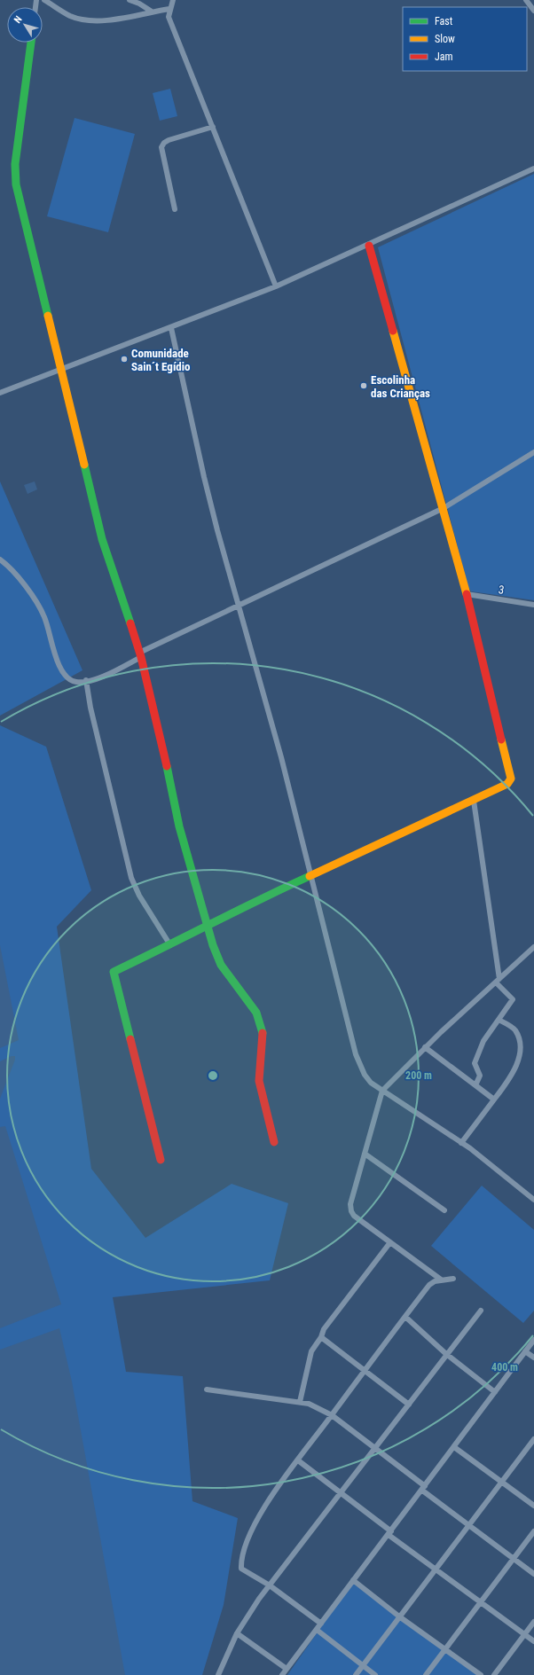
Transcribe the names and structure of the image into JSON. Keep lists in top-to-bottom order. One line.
{"streets":{"street":["3"]},"places":["Comunidade Sain´t Egídio","Escolinha das Crianças"],"legend":["Fast","Slow","Jam"],"north":"top left","rings":["200 m","400 m"]}
